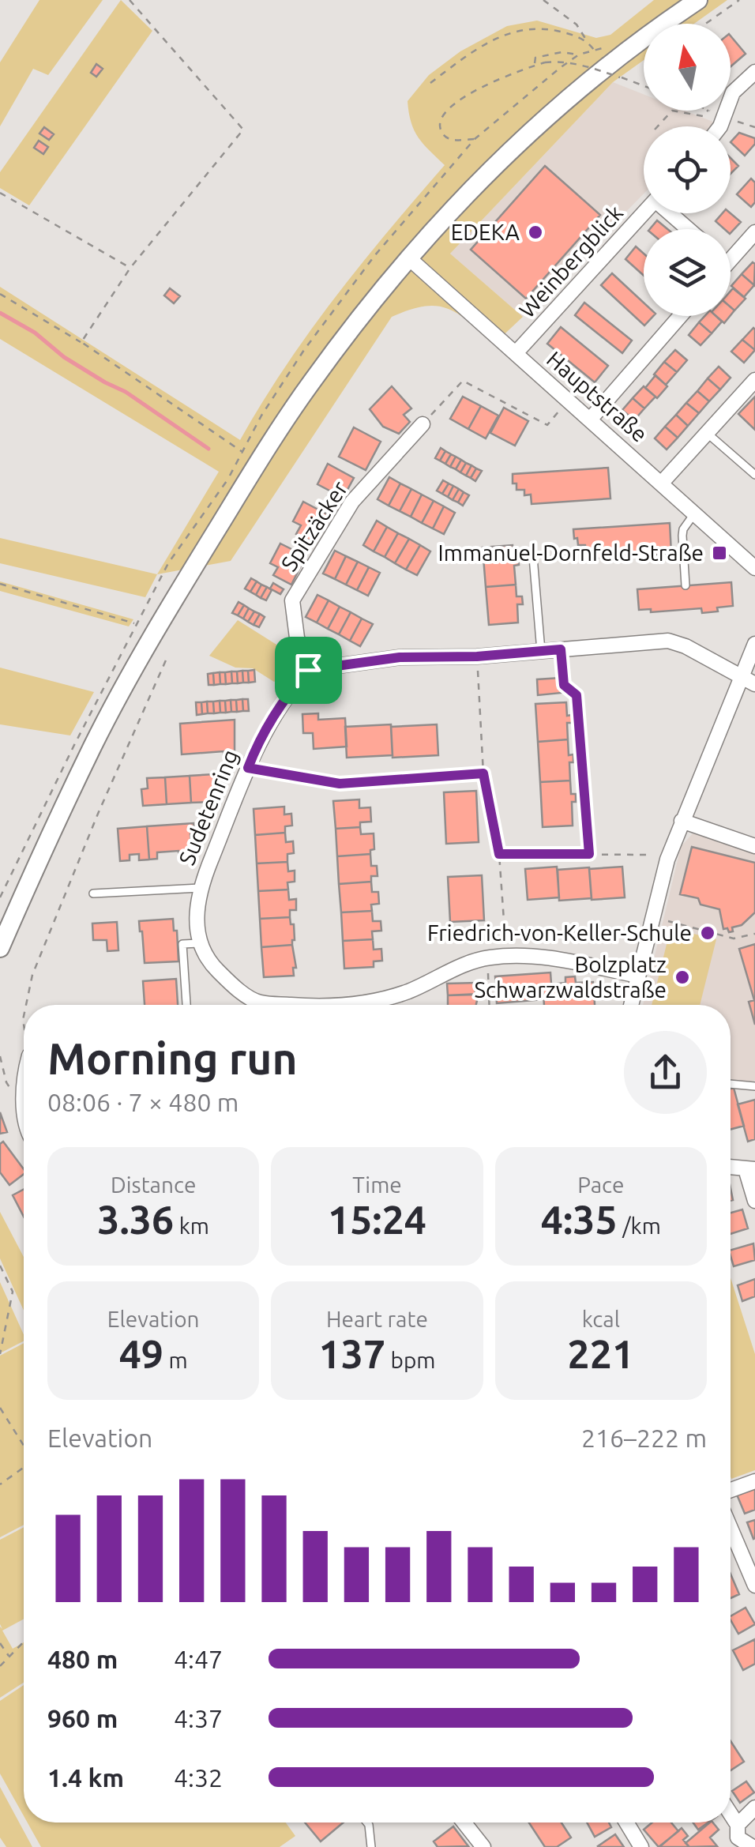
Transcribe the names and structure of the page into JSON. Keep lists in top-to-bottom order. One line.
{"streets":{"street":["Weinbergblick","Hauptstraße","Spitzäcker","Sudetenring"]},"crossings":[["Weinbergblick","Hauptstraße"],["Spitzäcker","Sudetenring"]],"places":{"other":["EDEKA","Friedrich-von-Keller-Schule","Bolzplatz Schwarzwaldstraße"],"transit":["Immanuel-Dornfeld-Straße"]},"north":"top","page":{"heading":["Morning run","08:06 · 7 × 480 m"],"stats":[["Distance","3.36 km"],["Time","15:24"],["Pace","4:35 /km"],["Elevation","49 m"],["Heart rate","137 bpm"],["kcal","221"]],"chart":["Elevation","216–222 m"],"list":[{"name":"480 m","note":"4:47"},{"name":"960 m","note":"4:37"},{"name":"1.4 km","note":"4:32"}]}}
